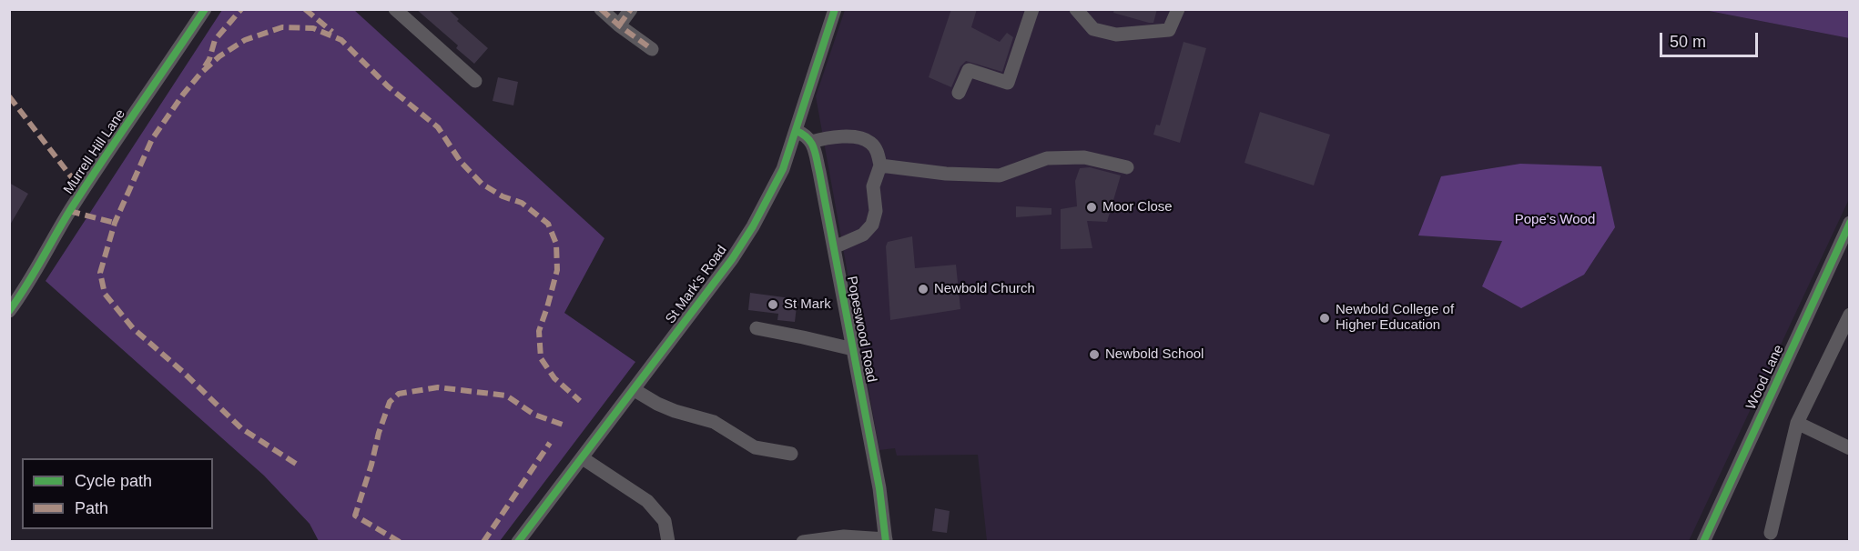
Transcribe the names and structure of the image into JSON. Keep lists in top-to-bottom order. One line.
{"streets":{"street":["Murrell Hill Lane","St Mark's Road","Popeswood Road","Wood Lane"]},"parks":["Pope's Wood"],"places":["Moor Close","Newbold Church","St Mark","Newbold College of Higher Education","Newbold School"],"legend":["Cycle path","Path"],"scale_bar":"50 m"}
